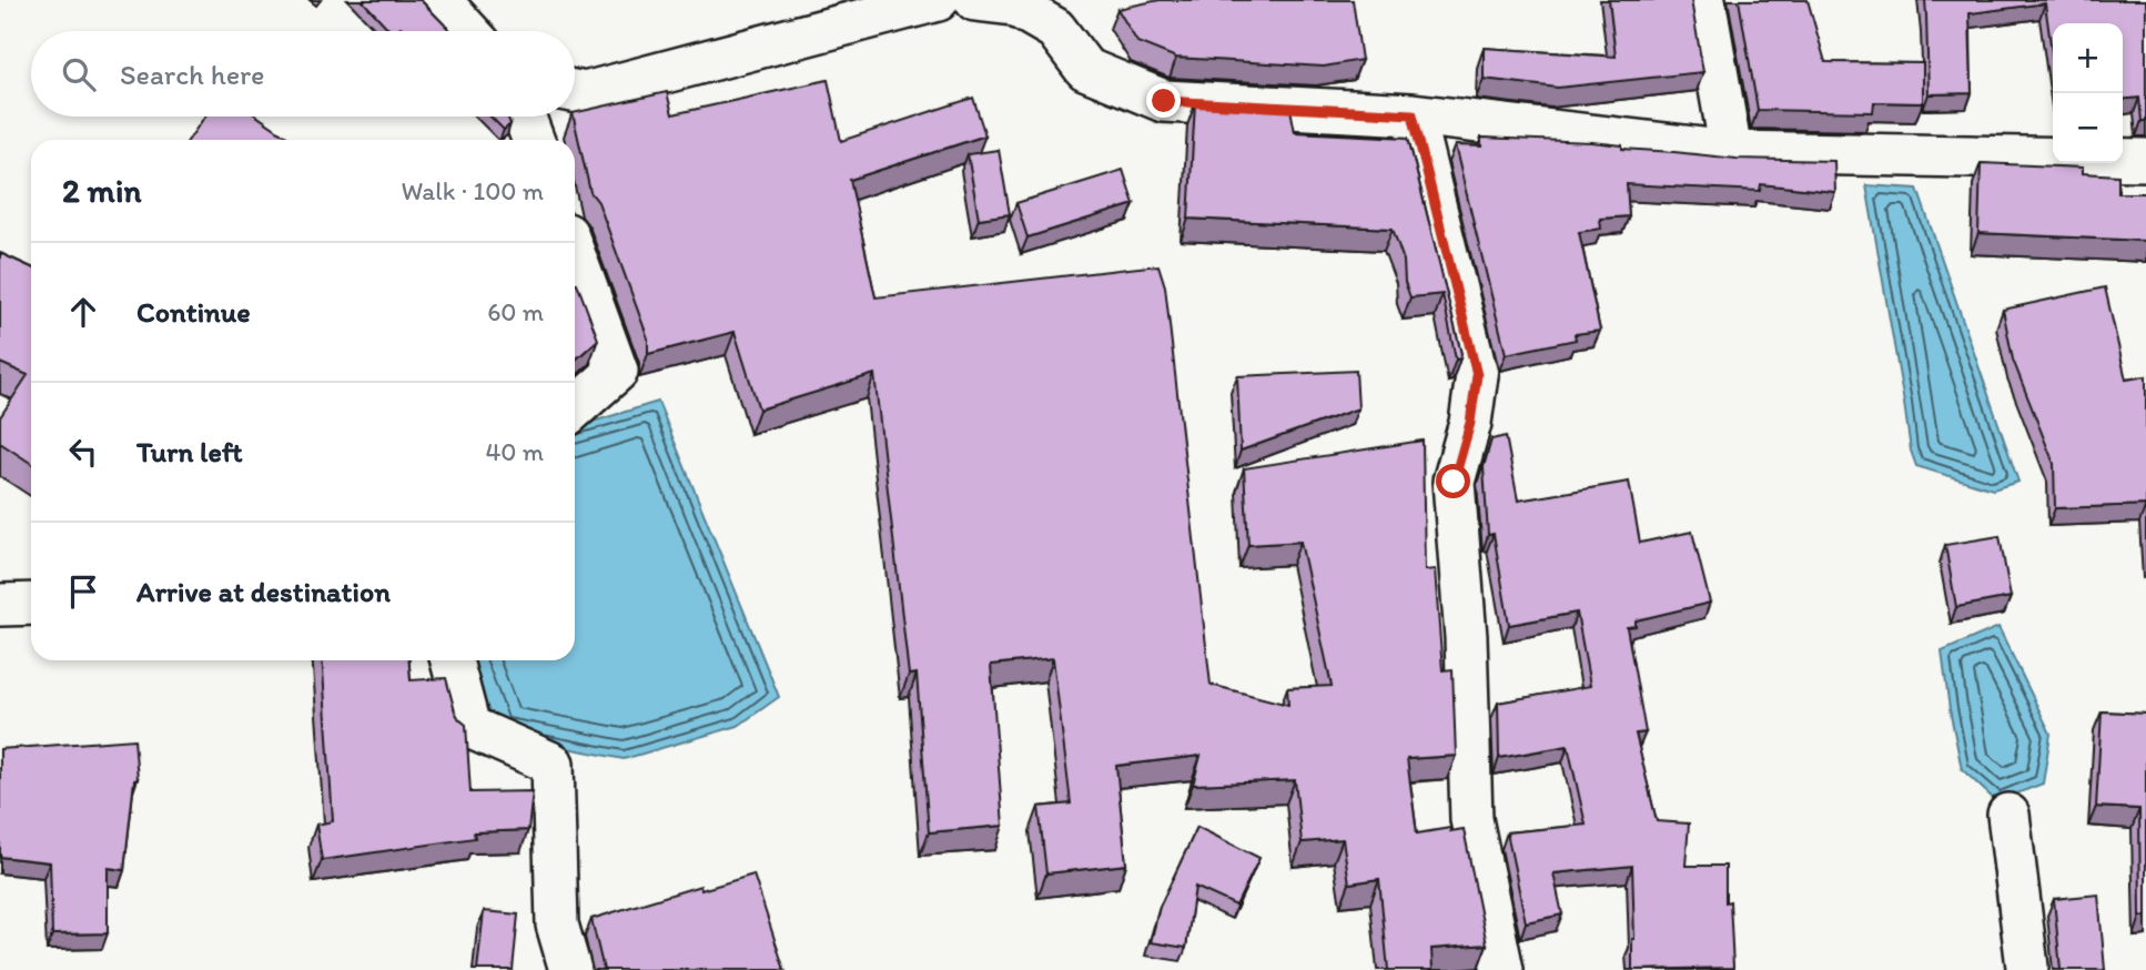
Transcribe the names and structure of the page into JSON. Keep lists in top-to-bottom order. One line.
{"page":{"map_buttons":["+","−"],"search":"Search here","heading":["2 min","Walk · 100 m"],"list":[["Continue","60 m"],["Turn left","40 m"],"Arrive at destination"]}}
